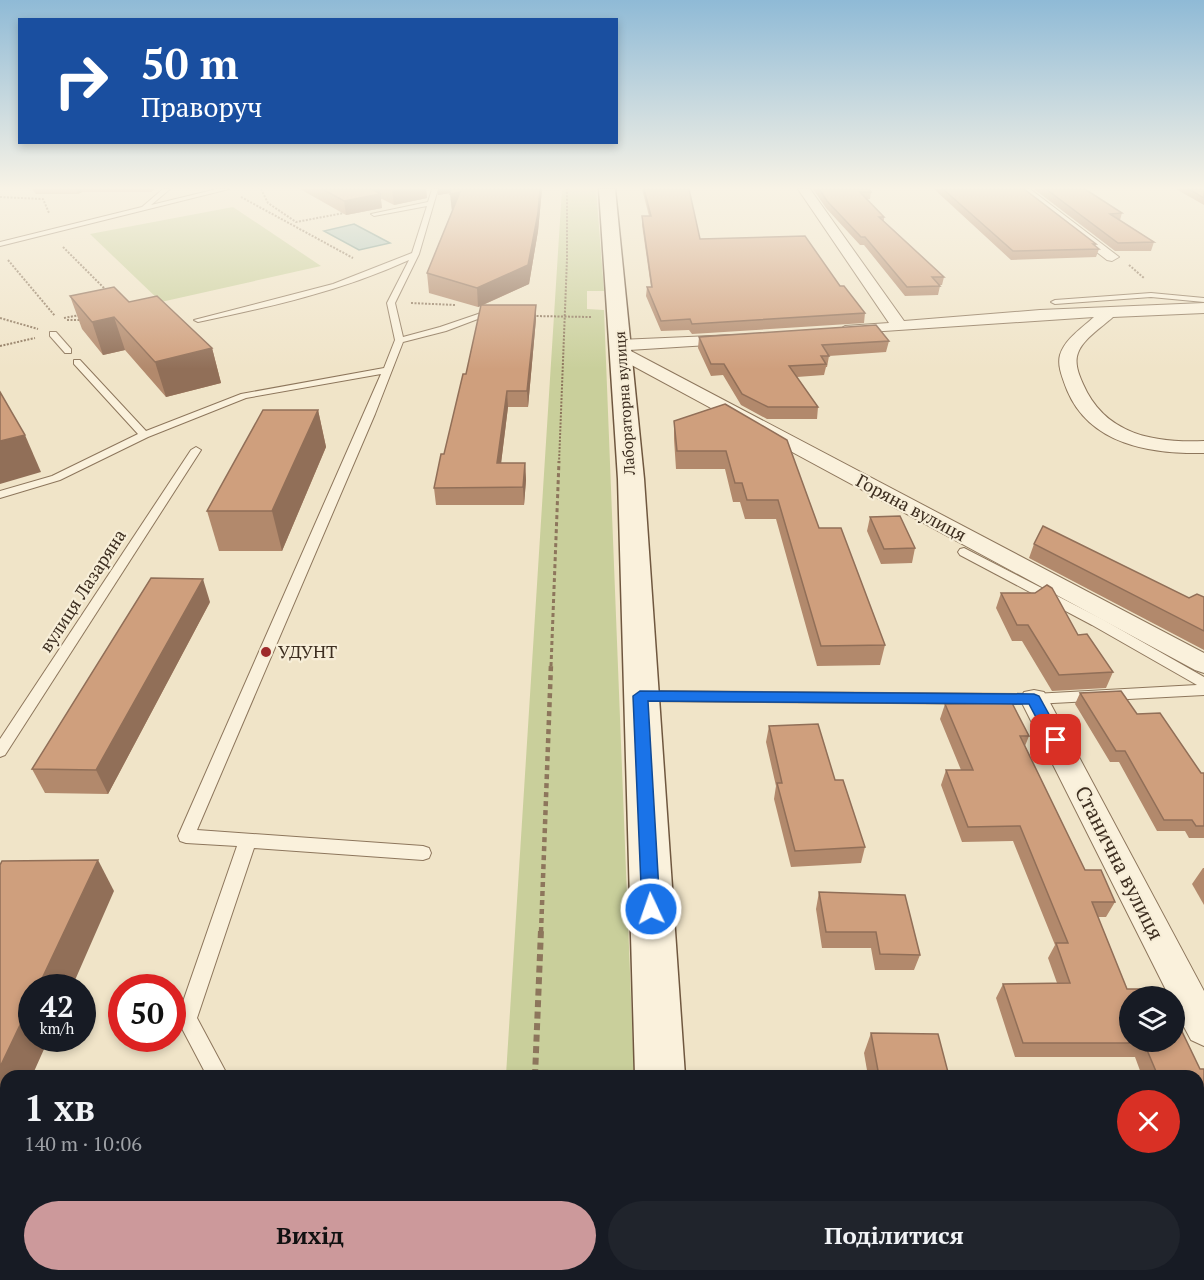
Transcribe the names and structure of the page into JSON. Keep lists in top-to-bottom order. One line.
{"streets":{"main road":["Лабораторна вулиця"],"street":["Горяна вулиця","Станична вулиця"],"lane":["вулиця Лазаряна"]},"crossings":[["Лабораторна вулиця","Горяна вулиця"]],"places":["УДУНТ"],"page":{"turn":["50 m","Праворуч"],"speed":"42 km/h","limit":"50","heading":["1 хв","140 m · 10:06"],"buttons":["Вихід","Поділитися"]}}
